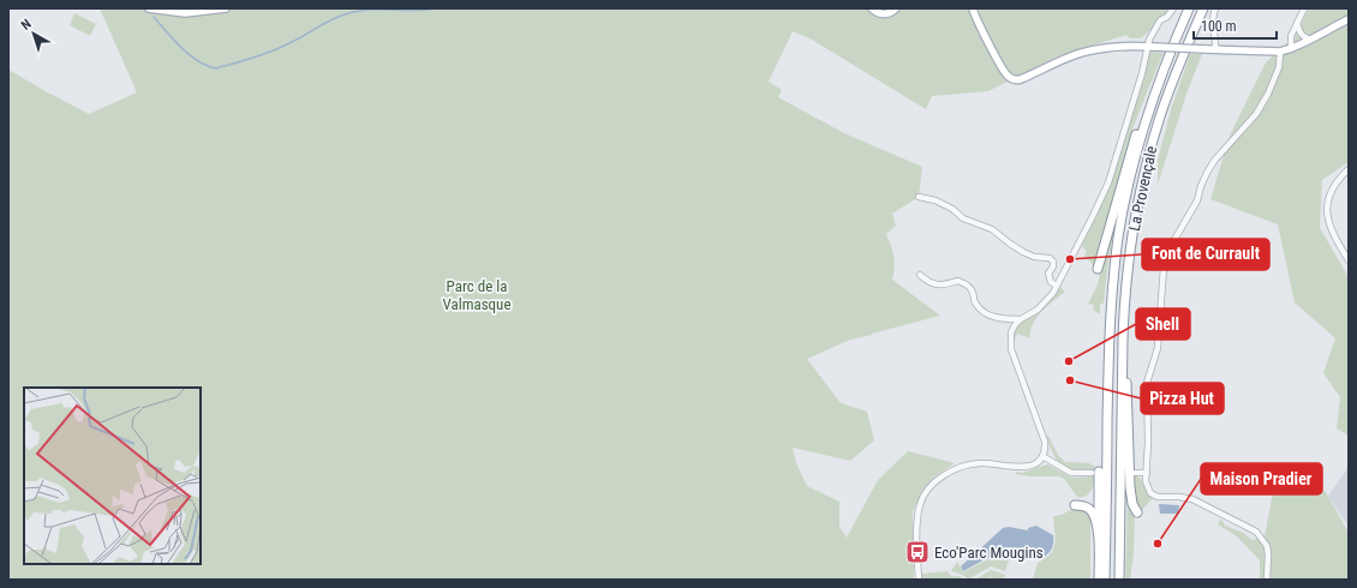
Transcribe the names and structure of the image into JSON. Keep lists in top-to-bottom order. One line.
{"streets":{"highway":["La Provençale"]},"parks":["Parc de la Valmasque"],"places":{"other":["Font de Currault","Shell","Pizza Hut","Maison Pradier"],"bus stop":["Eco'Parc Mougins"]},"scale_bar":"100 m","north":"top left"}
